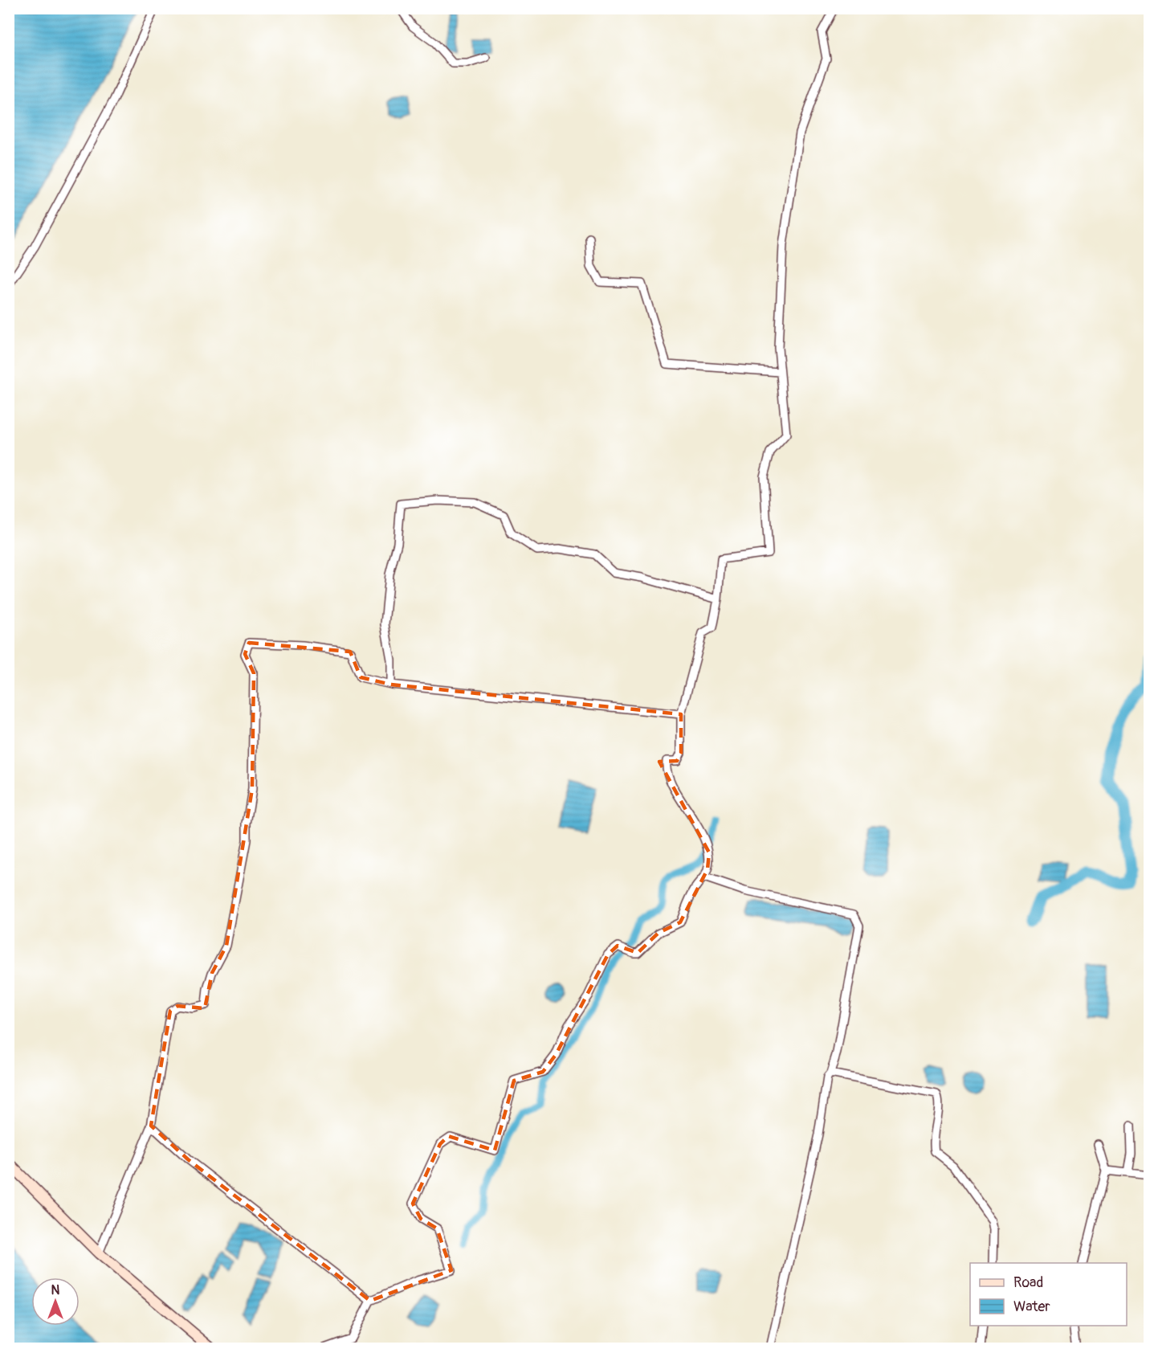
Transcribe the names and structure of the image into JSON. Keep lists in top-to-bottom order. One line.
{"legend":["Road","Water"],"north":"top"}
